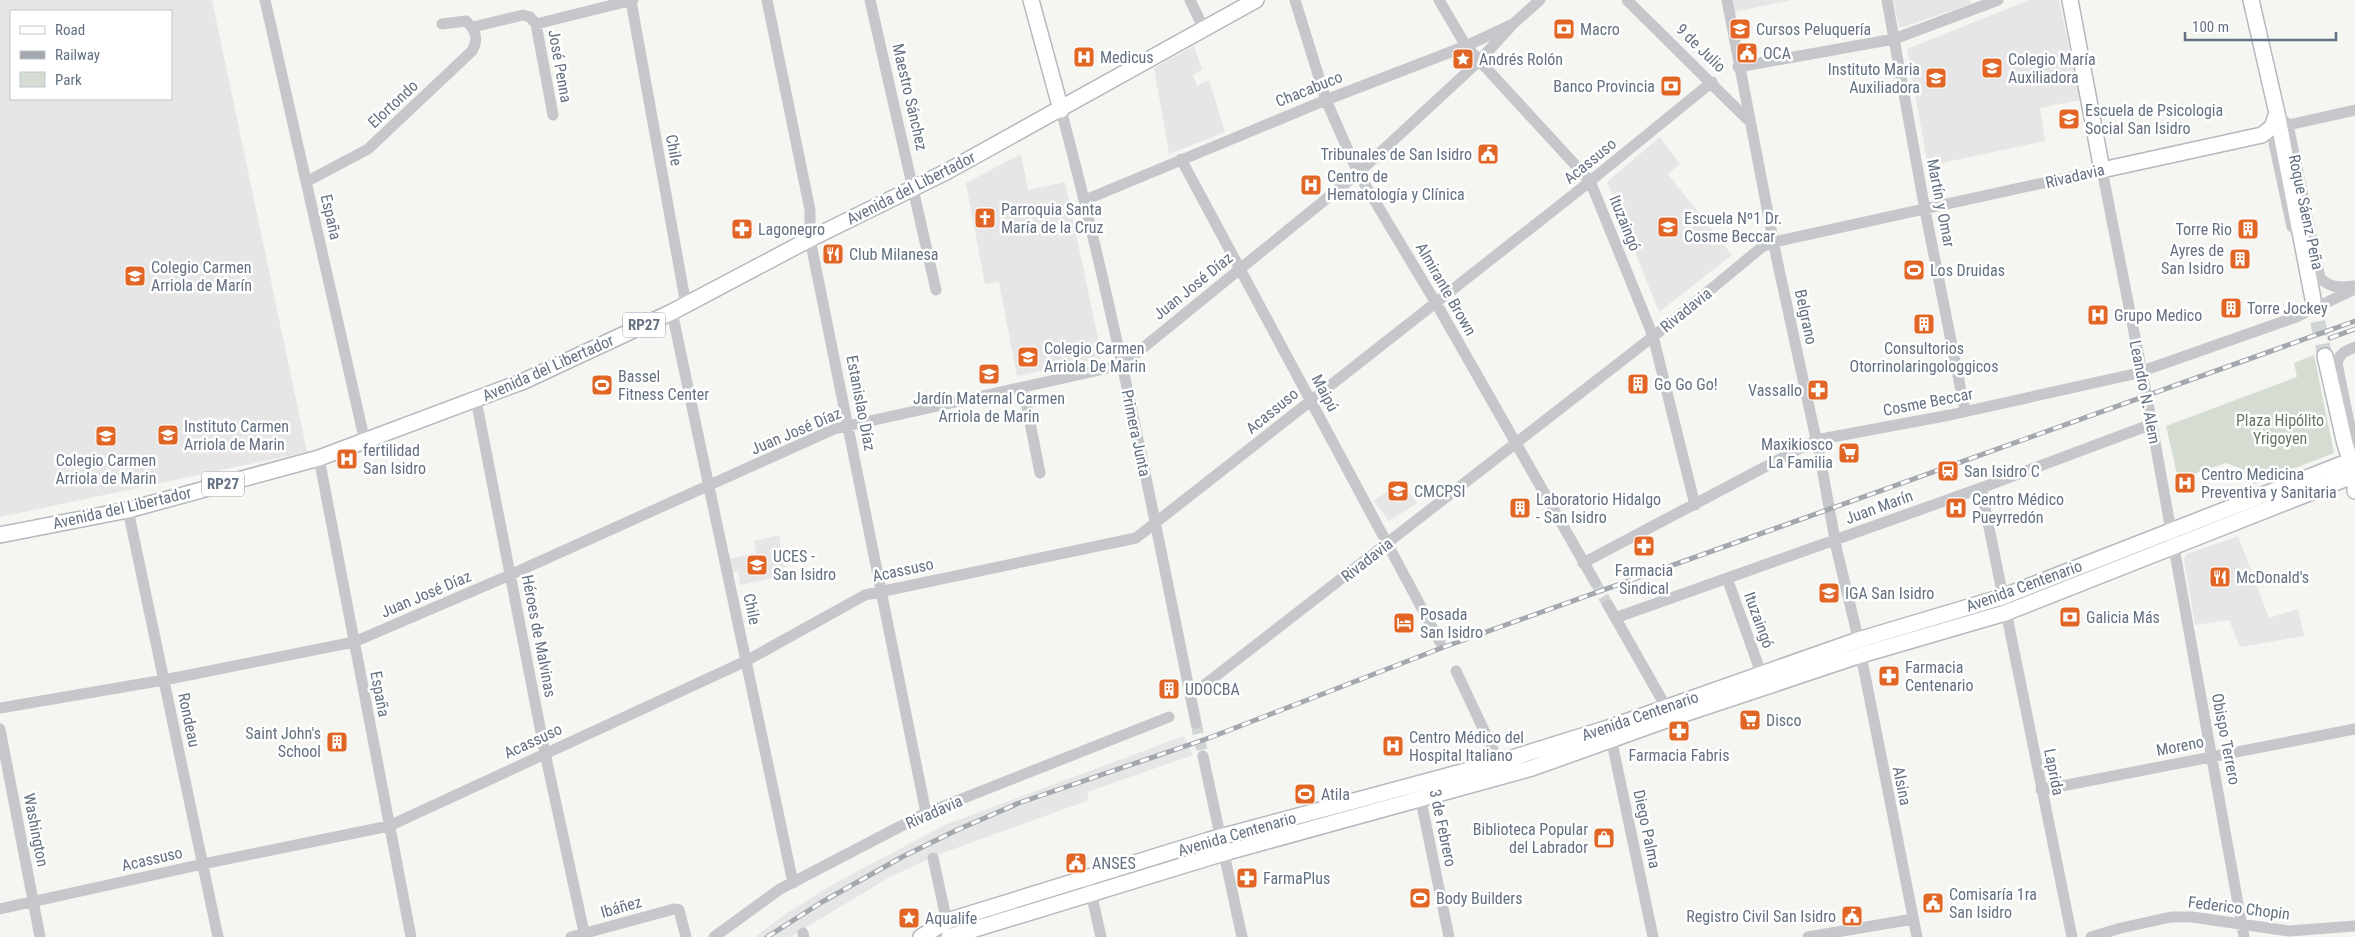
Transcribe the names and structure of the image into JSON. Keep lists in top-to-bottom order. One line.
{"streets":{"main road":["Rivadavia","Avenida del Libertador","Roque Sáenz Peña","RP27","Leandro N. Alem","Primera Junta","Avenida Centenario"],"street":["9 de Julio","José Penna","Chacabuco","Maestro Sánchez","Elortondo","Chile","Acassuso","Martín y Omar","España","Ituzaingó","Juan José Díaz","Almirante Brown","Belgrano","Maipú","Cosme Beccar","Estanislao Díaz","Juan Marín","Héroes de Malvinas","Rondeau","Obispo Terrero","Moreno","Laprida","Alsina","3 de Febrero","Diego Palma","Washington","Ibáñez","Federico Chopin"]},"crossings":[["9 de Julio","Acassuso"],["9 de Julio","Belgrano"],["Chacabuco","Ituzaingó"],["Chacabuco","Juan José Díaz"],["Chacabuco","Almirante Brown"],["Chacabuco","Maipú"],["Chacabuco","Primera Junta"],["Maestro Sánchez","Avenida del Libertador"],["Elortondo","España"],["Chile","Acassuso"],["Chile","Rivadavia"],["Chile","Avenida del Libertador"],["Chile","Juan José Díaz"],["Acassuso","España"],["Acassuso","Ituzaingó"],["Acassuso","Almirante Brown"],["Acassuso","Maipú"],["Acassuso","Estanislao Díaz"],["Acassuso","Primera Junta"],["Acassuso","Héroes de Malvinas"],["Acassuso","Rondeau"],["Acassuso","Washington"],["Rivadavia","Martín y Omar"],["Rivadavia","Roque Sáenz Peña"],["Rivadavia","Ituzaingó"],["Rivadavia","Almirante Brown"],["Rivadavia","Belgrano"],["Rivadavia","Leandro N. Alem"],["Rivadavia","Maipú"],["Rivadavia","Estanislao Díaz"],["Avenida del Libertador","España"],["Avenida del Libertador","RP27"],["Avenida del Libertador","Estanislao Díaz"],["Avenida del Libertador","Primera Junta"],["Avenida del Libertador","Héroes de Malvinas"],["Avenida del Libertador","Rondeau"],["Martín y Omar","Cosme Beccar"],["Roque Sáenz Peña","Cosme Beccar"],["España","Juan José Díaz"],["Ituzaingó","Juan José Díaz"],["Ituzaingó","Cosme Beccar"],["Ituzaingó","Juan Marín"],["Ituzaingó","Avenida Centenario"],["Juan José Díaz","Almirante Brown"],["Juan José Díaz","Maipú"],["Juan José Díaz","Estanislao Díaz"],["Juan José Díaz","Primera Junta"],["Juan José Díaz","Héroes de Malvinas"],["Juan José Díaz","Rondeau"],["Almirante Brown","Cosme Beccar"],["Belgrano","Cosme Beccar"],["Belgrano","Juan Marín"],["Belgrano","Avenida Centenario"],["Belgrano","Alsina"],["RP27","Primera Junta"],["Leandro N. Alem","Cosme Beccar"],["Leandro N. Alem","Juan Marín"],["Leandro N. Alem","Avenida Centenario"],["Leandro N. Alem","Obispo Terrero"],["Avenida Centenario","Obispo Terrero"],["Avenida Centenario","Laprida"],["Avenida Centenario","Alsina"],["Avenida Centenario","3 de Febrero"],["Avenida Centenario","Diego Palma"],["Héroes de Malvinas","Ibáñez"],["Obispo Terrero","Moreno"],["Obispo Terrero","Federico Chopin"],["Moreno","Laprida"]],"parks":["Plaza Hipólito Yrigoyen"],"places":{"bank":["Macro","Banco Provincia","Galicia Más"],"school or university":["Cursos Peluquería","Colegio María Auxiliadora","Instituto Maria Auxiliadora","Escuela de Psicologia Social San Isidro","Escuela Nº1 Dr. Cosme Beccar","Colegio Carmen Arriola de Marín","Colegio Carmen Arriola De Marin","Jardín Maternal Carmen Arriola de Marin","Instituto Carmen Arriola de Marin","Colegio Carmen Arriola de Marin","CMCPSI","UCES - San Isidro","IGA San Isidro"],"public building":["OCA","Tribunales de San Isidro","ANSES","Comisaría 1ra San Isidro","Registro Civil San Isidro"],"hospital":["Medicus","Centro de Hematología y Clínica","Grupo Medico","fertilidad San Isidro","Centro Medicina Preventiva y Sanitaria","Centro Médico Pueyrredón","Centro Médico del Hospital Italiano"],"place":["Andrés Rolón","Aqualife"],"church":["Parroquia Santa María de la Cruz"],"pharmacy":["Lagonegro","Vassallo","Farmacia Sindical","Farmacia Centenario","Farmacia Fabris","FarmaPlus"],"building":["Torre Rio","Ayres de San Isidro","Torre Jockey","Consultorios Otorrinolaringologgicos","Go Go Go!","Laboratorio Hidalgo - San Isidro","UDOCBA","Saint John's School"],"restaurant":["Club Milanesa","McDonald's"],"sports":["Los Druidas","Bassel Fitness Center","Atila","Body Builders"],"supermarket":["Maxikiosco La Familia","Disco"],"station":["San Isidro C"],"hotel":["Posada San Isidro"],"shop":["Biblioteca Popular del Labrador"]},"legend":["Road","Railway","Park"],"scale_bar":"100 m"}
